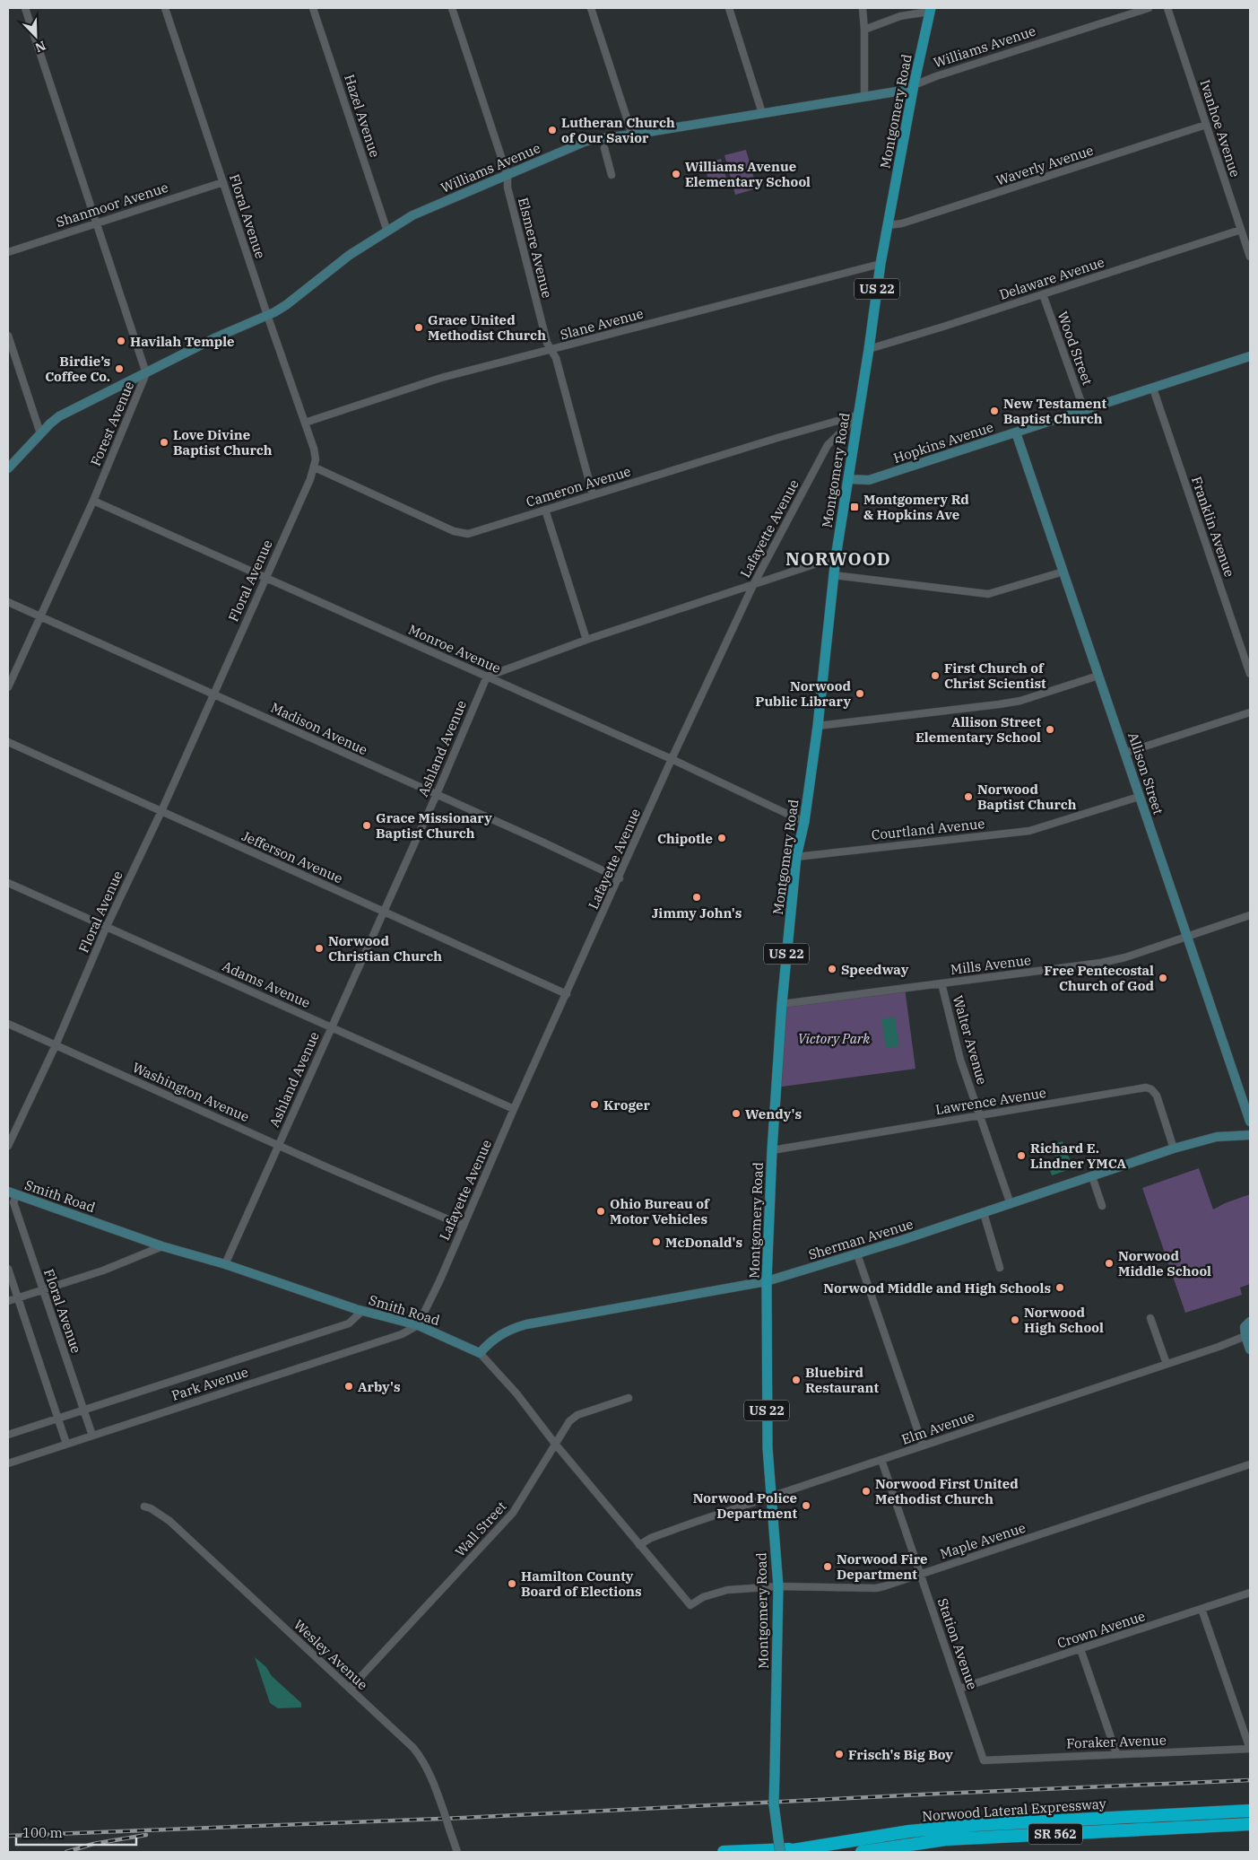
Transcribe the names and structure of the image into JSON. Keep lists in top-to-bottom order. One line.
{"streets":{"highway":["Norwood Lateral Expressway","SR 562"],"main road":["Montgomery Road","US 22"],"street":["Williams Avenue","Hazel Avenue","Ivanhoe Avenue","Waverly Avenue","Shanmoor Avenue","Floral Avenue","Elsmere Avenue","Delaware Avenue","Slane Avenue","Wood Street","Forest Avenue","Hopkins Avenue","Cameron Avenue","Franklin Avenue","Lafayette Avenue","Monroe Avenue","Madison Avenue","Ashland Avenue","Allison Street","Courtland Avenue","Jefferson Avenue","Mills Avenue","Adams Avenue","Walter Avenue","Washington Avenue","Lawrence Avenue","Smith Road","Sherman Avenue","Park Avenue","Elm Avenue","Wall Street","Maple Avenue","Crown Avenue","Station Avenue","Wesley Avenue","Foraker Avenue"]},"crossings":[["Williams Avenue","Montgomery Road"],["Williams Avenue","Hazel Avenue"],["Williams Avenue","Floral Avenue"],["Williams Avenue","Elsmere Avenue"],["Williams Avenue","Forest Avenue"],["Montgomery Road","Waverly Avenue"],["Montgomery Road","Delaware Avenue"],["Montgomery Road","Slane Avenue"],["Montgomery Road","Hopkins Avenue"],["Montgomery Road","Cameron Avenue"],["Montgomery Road","Lafayette Avenue"],["Montgomery Road","Monroe Avenue"],["Montgomery Road","Courtland Avenue"],["Montgomery Road","Mills Avenue"],["Montgomery Road","Lawrence Avenue"],["Montgomery Road","Sherman Avenue"],["Montgomery Road","Elm Avenue"],["Montgomery Road","Maple Avenue"],["Montgomery Road","Norwood Lateral Expressway"],["Ivanhoe Avenue","Waverly Avenue"],["Ivanhoe Avenue","Delaware Avenue"],["Shanmoor Avenue","Floral Avenue"],["Shanmoor Avenue","Forest Avenue"],["Floral Avenue","Slane Avenue"],["Floral Avenue","Cameron Avenue"],["Floral Avenue","Monroe Avenue"],["Floral Avenue","Madison Avenue"],["Floral Avenue","Jefferson Avenue"],["Floral Avenue","Adams Avenue"],["Floral Avenue","Washington Avenue"],["Floral Avenue","Smith Road"],["Floral Avenue","Park Avenue"],["Elsmere Avenue","Slane Avenue"],["Elsmere Avenue","Cameron Avenue"],["Delaware Avenue","Wood Street"],["Wood Street","Hopkins Avenue"],["Forest Avenue","Monroe Avenue"],["Forest Avenue","Madison Avenue"],["Hopkins Avenue","Franklin Avenue"],["Hopkins Avenue","Allison Street"],["Cameron Avenue","Lafayette Avenue"],["Lafayette Avenue","Monroe Avenue"],["Lafayette Avenue","Madison Avenue"],["Lafayette Avenue","Jefferson Avenue"],["Lafayette Avenue","Adams Avenue"],["Lafayette Avenue","Washington Avenue"],["Lafayette Avenue","Smith Road"],["Lafayette Avenue","Park Avenue"],["Monroe Avenue","Ashland Avenue"],["Madison Avenue","Ashland Avenue"],["Ashland Avenue","Jefferson Avenue"],["Ashland Avenue","Adams Avenue"],["Ashland Avenue","Washington Avenue"],["Ashland Avenue","Smith Road"],["Allison Street","Courtland Avenue"],["Allison Street","Mills Avenue"],["Mills Avenue","Walter Avenue"],["Walter Avenue","Lawrence Avenue"],["Walter Avenue","Sherman Avenue"],["Lawrence Avenue","Sherman Avenue"],["Smith Road","Sherman Avenue"],["Smith Road","Park Avenue"],["Smith Road","Elm Avenue"],["Smith Road","Wall Street"],["Smith Road","Maple Avenue"],["Elm Avenue","Station Avenue"],["Wall Street","Wesley Avenue"],["Maple Avenue","Station Avenue"],["Crown Avenue","Station Avenue"],["Station Avenue","Foraker Avenue"]],"districts":["NORWOOD"],"parks":["Victory Park"],"places":{"other":["Lutheran Church of Our Savior","Williams Avenue Elementary School","Grace United Methodist Church","Havilah Temple","Birdie’s Coffee Co.","New Testament Baptist Church","Love Divine Baptist Church","First Church of Christ Scientist","Norwood Public Library","Allison Street Elementary School","Norwood Baptist Church","Grace Missionary Baptist Church","Chipotle","Jimmy John's","Norwood Christian Church","Speedway","Free Pentecostal Church of God","Kroger","Wendy's","Richard E. Lindner YMCA","Ohio Bureau of Motor Vehicles","McDonald's","Norwood Middle School","Norwood Middle and High Schools","Norwood High School","Bluebird Restaurant","Arby's","Norwood First United Methodist Church","Norwood Police Department","Norwood Fire Department","Hamilton County Board of Elections","Frisch's Big Boy"],"transit":["Montgomery Rd & Hopkins Ave"]},"scale_bar":"100 m","north":"bottom right"}
